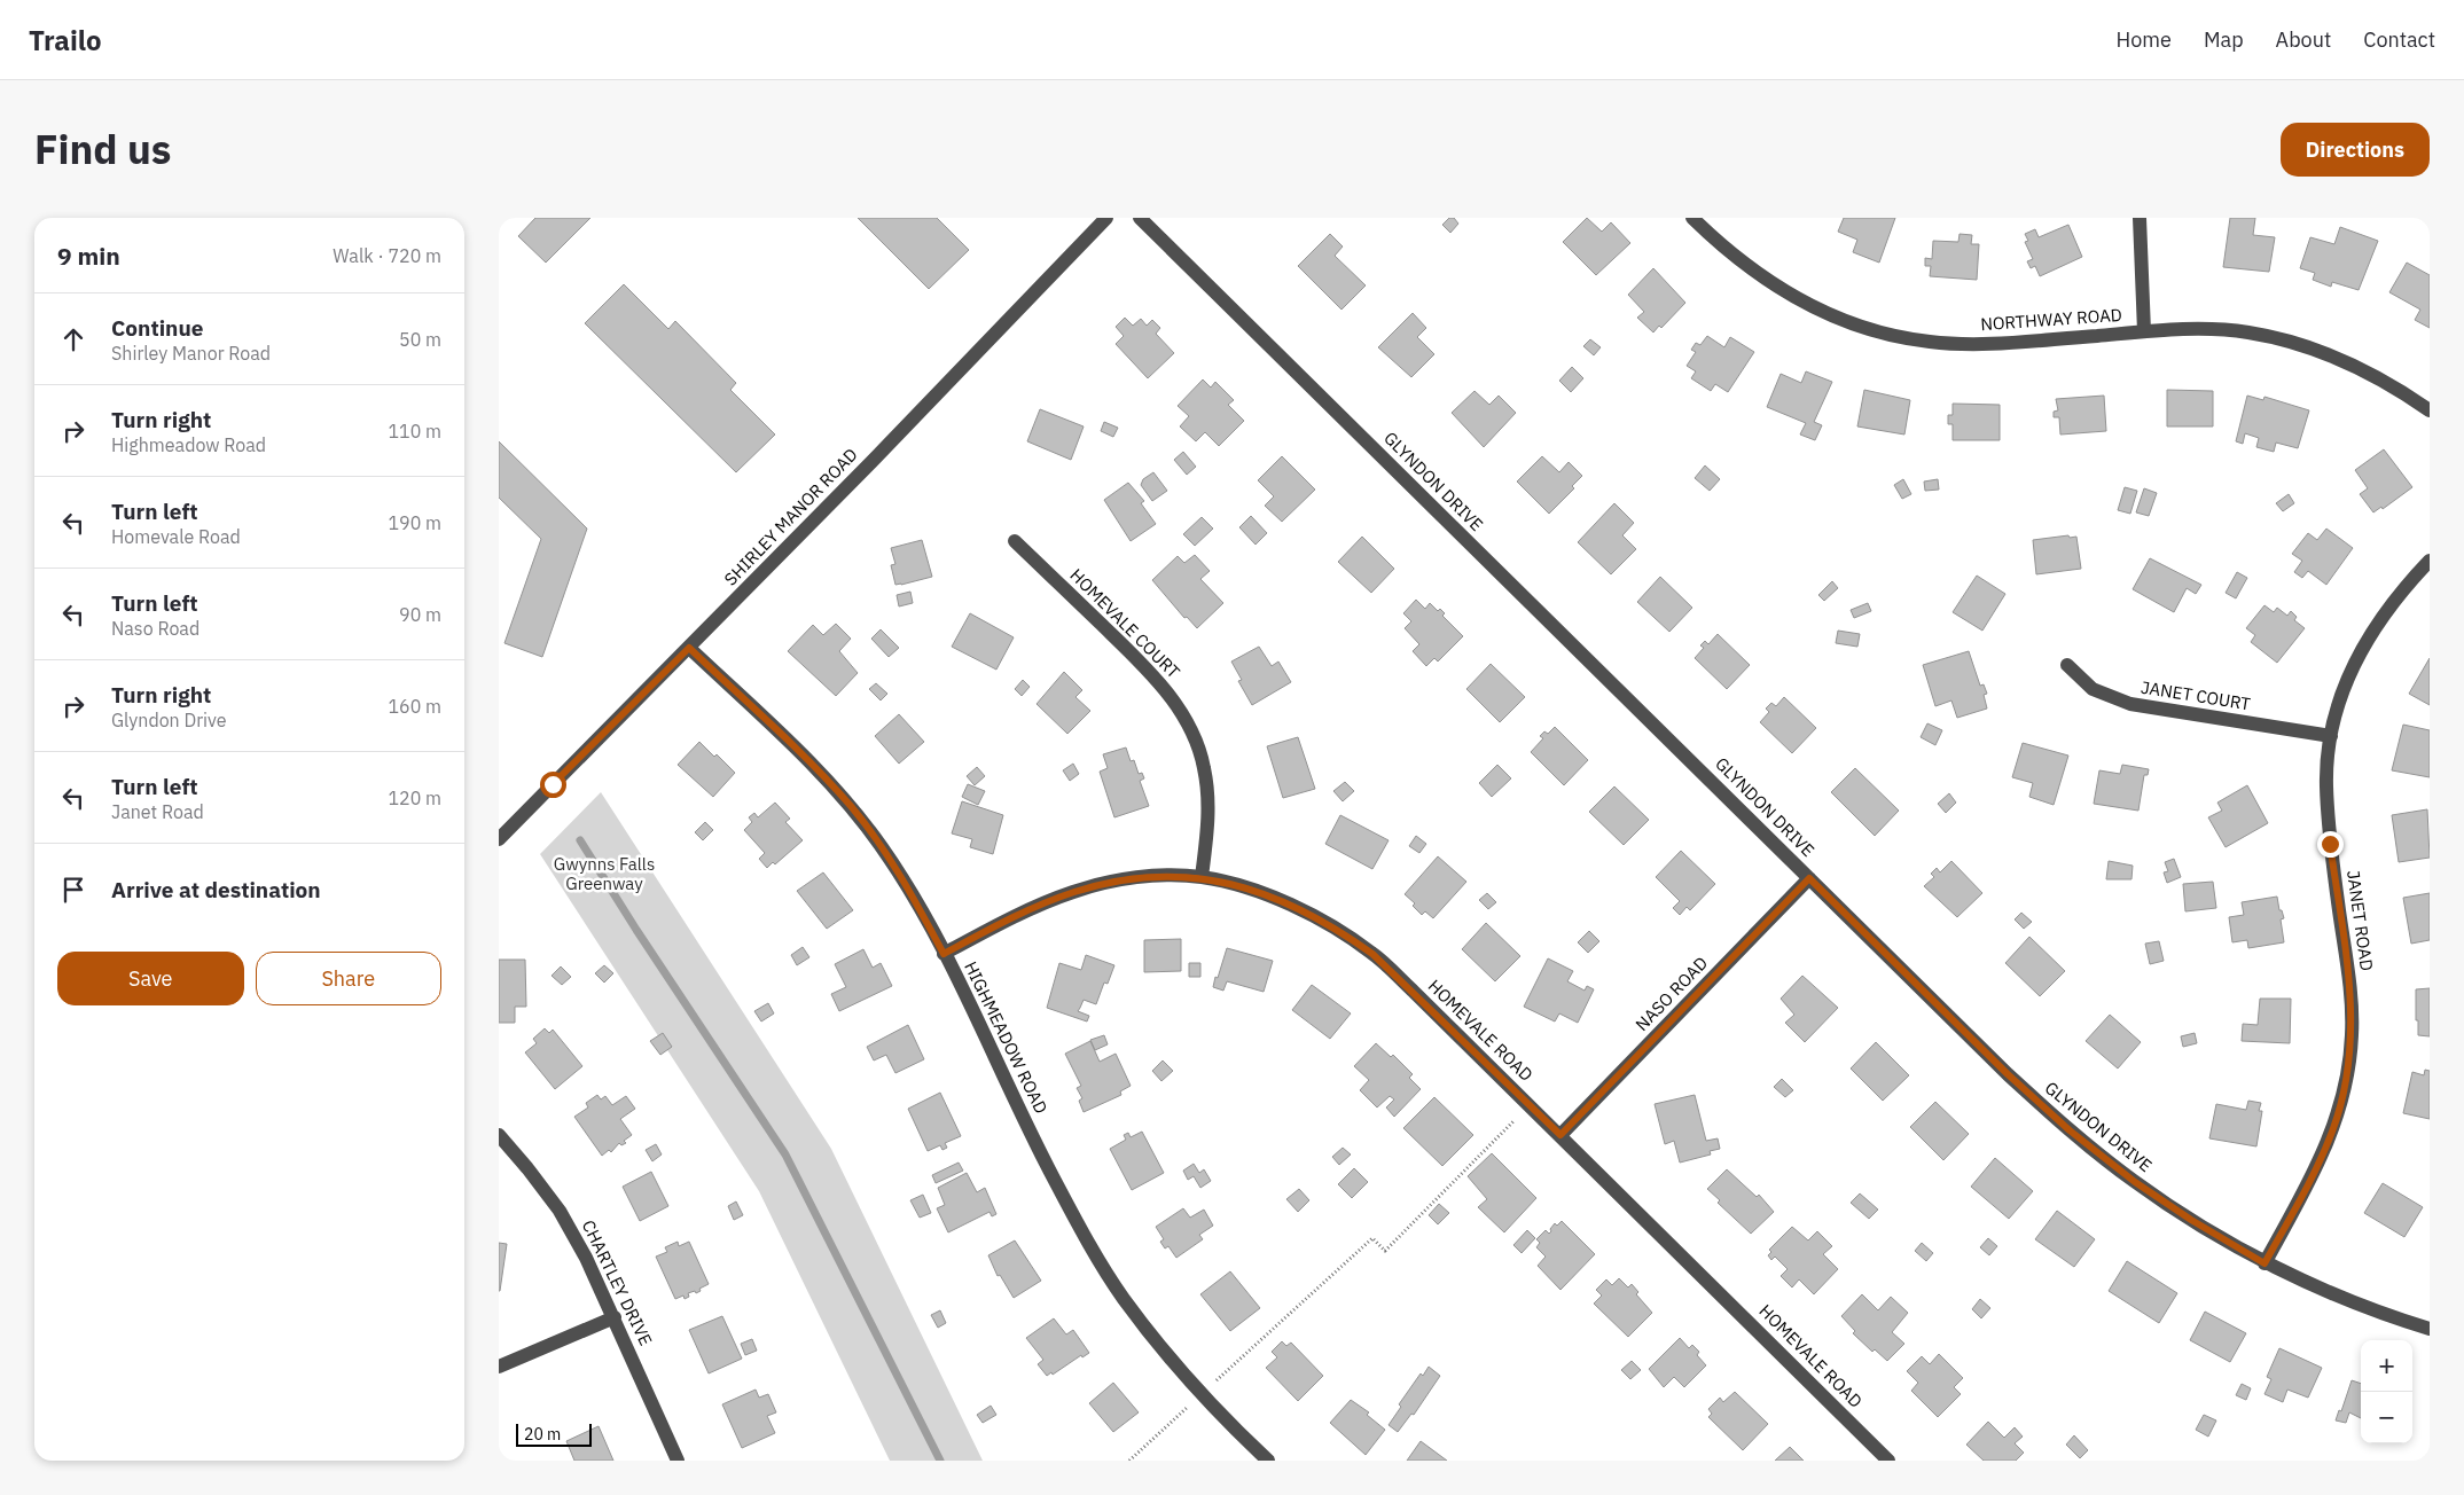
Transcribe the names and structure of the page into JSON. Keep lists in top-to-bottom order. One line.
{"streets":{"street":["NORTHWAY ROAD","GLYNDON DRIVE","SHIRLEY MANOR ROAD","HOMEVALE COURT","JANET COURT","JANET ROAD","NASO ROAD","HOMEVALE ROAD","HIGHMEADOW ROAD","CHARTLEY DRIVE"]},"crossings":[["GLYNDON DRIVE","JANET ROAD"],["GLYNDON DRIVE","NASO ROAD"],["SHIRLEY MANOR ROAD","HIGHMEADOW ROAD"],["HOMEVALE COURT","HOMEVALE ROAD"],["JANET COURT","JANET ROAD"],["NASO ROAD","HOMEVALE ROAD"],["HOMEVALE ROAD","HIGHMEADOW ROAD"]],"parks":["Gwynns Falls Greenway"],"scale_bar":"20 m","page":{"header":"Trailo","nav":["Home","Map","About","Contact"],"title":"Find us","buttons":["Directions",["Save","Share"]],"heading":["9 min","Walk · 720 m"],"list":[["Continue","Shirley Manor Road","50 m"],["Turn right","Highmeadow Road","110 m"],["Turn left","Homevale Road","190 m"],["Turn left","Naso Road","90 m"],["Turn right","Glyndon Drive","160 m"],["Turn left","Janet Road","120 m"],"Arrive at destination"],"map_buttons":["+","−"],"scale":"20 m"}}
